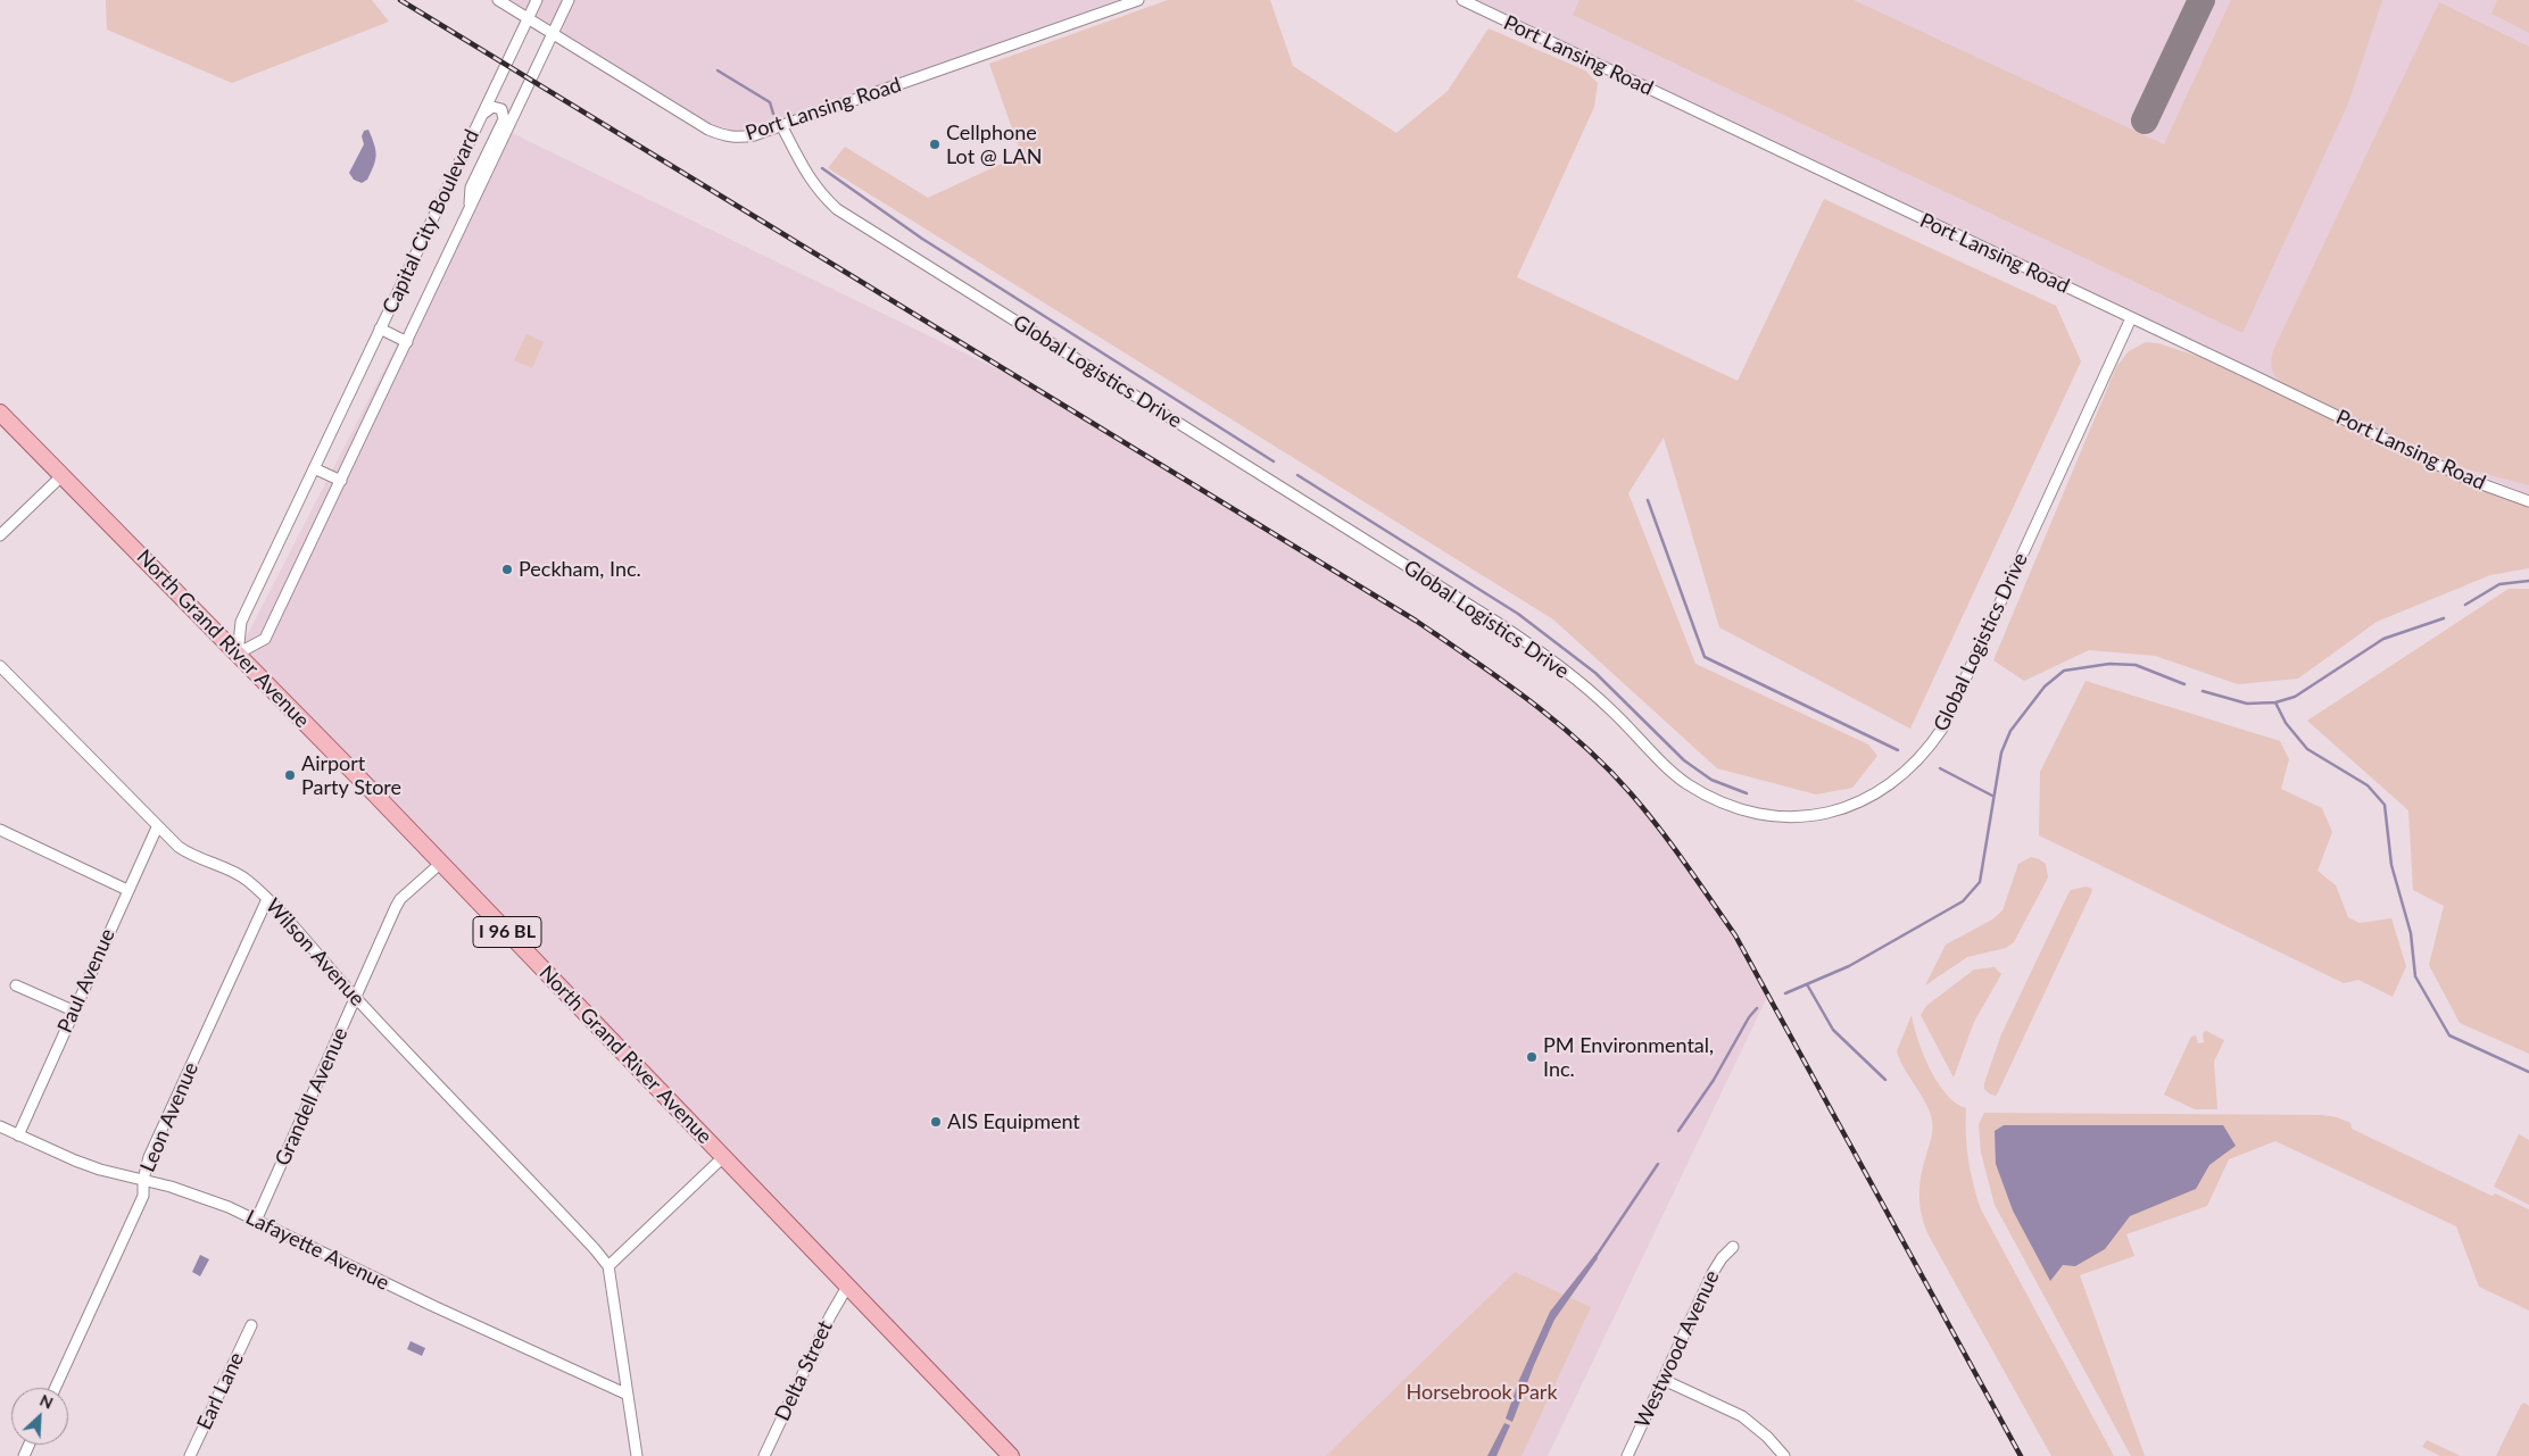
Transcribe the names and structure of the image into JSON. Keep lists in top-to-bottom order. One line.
{"streets":{"main road":["North Grand River Avenue","I 96 BL"],"street":["Port Lansing Road","Capital City Boulevard","Global Logistics Drive","Wilson Avenue","Paul Avenue","Grandell Avenue","Leon Avenue","Lafayette Avenue","Westwood Avenue","Delta Street","Earl Lane"]},"crossings":[["Port Lansing Road","Capital City Boulevard"],["Port Lansing Road","Global Logistics Drive"],["Capital City Boulevard","North Grand River Avenue"],["North Grand River Avenue","Grandell Avenue"],["North Grand River Avenue","Delta Street"],["Wilson Avenue","Paul Avenue"],["Wilson Avenue","Grandell Avenue"],["Wilson Avenue","Leon Avenue"],["Paul Avenue","Lafayette Avenue"],["Grandell Avenue","Lafayette Avenue"],["Leon Avenue","Lafayette Avenue"]],"parks":["Horsebrook Park"],"places":["Cellphone Lot @ LAN","Peckham, Inc.","Airport Party Store","PM Environmental, Inc.","AIS Equipment"],"north":"top right"}
